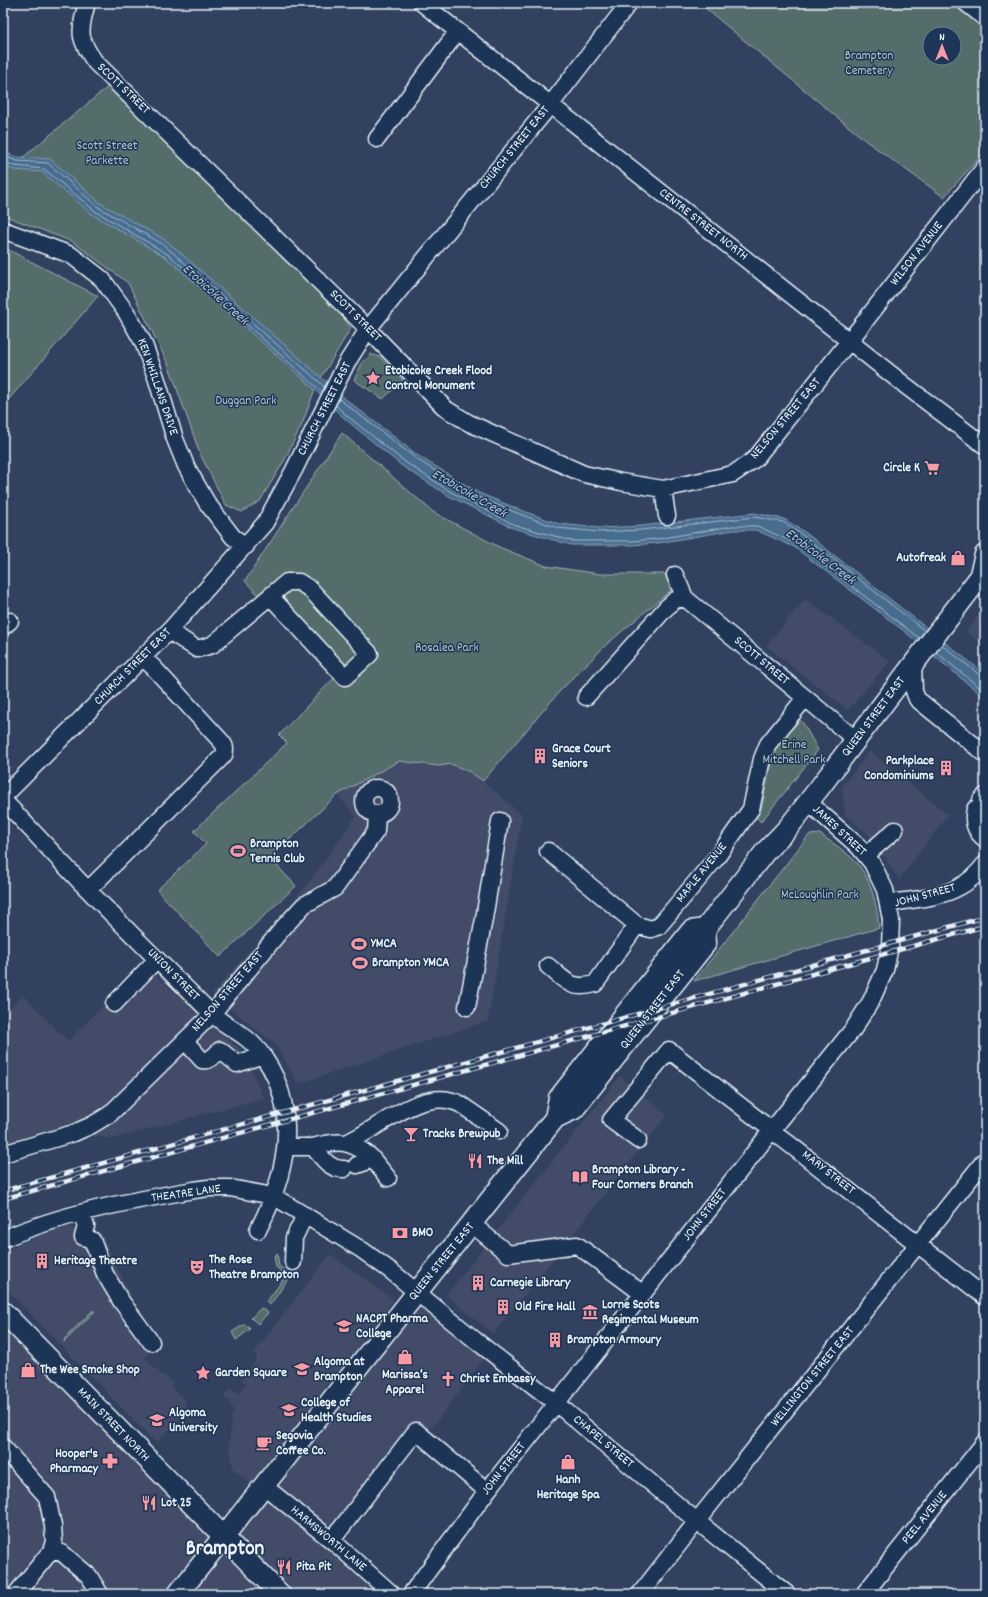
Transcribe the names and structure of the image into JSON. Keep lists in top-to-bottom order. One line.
{"streets":{"main road":["QUEEN STREET EAST","MAIN STREET NORTH"],"street":["SCOTT STREET","CHURCH STREET EAST","CENTRE STREET NORTH","WILSON AVENUE","KEN WHILLANS DRIVE","NELSON STREET EAST","JAMES STREET","MAPLE AVENUE","JOHN STREET","UNION STREET","MARY STREET","THEATRE LANE","WELLINGTON STREET EAST","CHAPEL STREET","PEEL AVENUE","HARMSWORTH LANE"]},"crossings":[["SCOTT STREET","CHURCH STREET EAST"],["SCOTT STREET","NELSON STREET EAST"],["SCOTT STREET","QUEEN STREET EAST"],["SCOTT STREET","MAPLE AVENUE"],["CHURCH STREET EAST","CENTRE STREET NORTH"],["CHURCH STREET EAST","KEN WHILLANS DRIVE"],["CHURCH STREET EAST","UNION STREET"],["CENTRE STREET NORTH","WILSON AVENUE"],["CENTRE STREET NORTH","NELSON STREET EAST"],["WILSON AVENUE","NELSON STREET EAST"],["NELSON STREET EAST","UNION STREET"],["QUEEN STREET EAST","JAMES STREET"],["QUEEN STREET EAST","THEATRE LANE"],["QUEEN STREET EAST","MAIN STREET NORTH"],["QUEEN STREET EAST","CHAPEL STREET"],["QUEEN STREET EAST","HARMSWORTH LANE"],["JAMES STREET","JOHN STREET"],["JOHN STREET","MARY STREET"],["JOHN STREET","CHAPEL STREET"],["UNION STREET","THEATRE LANE"],["MARY STREET","WELLINGTON STREET EAST"],["THEATRE LANE","CHAPEL STREET"],["WELLINGTON STREET EAST","CHAPEL STREET"]],"districts":["Brampton"],"water":["Etobicoke Creek"],"parks":["Brampton Cemetery","Scott Street Parkette","Duggan Park","Rosalea Park","Erine Mitchell Park","McLoughlin Park"],"places":{"place":["Etobicoke Creek Flood Control Monument","Garden Square"],"supermarket":["Circle K"],"shop":["Autofreak","Marissa’s Apparel","The Wee Smoke Shop","Hanh Heritage Spa"],"building":["Grace Court Seniors","Parkplace Condominiums","Heritage Theatre","Carnegie Library","Old Fire Hall","Brampton Armoury"],"sports":["Brampton Tennis Club","YMCA","Brampton YMCA"],"bar":["Tracks Brewpub"],"restaurant":["The Mill","Lot 25","Pita Pit"],"library":["Brampton Library - Four Corners Branch"],"bank":["BMO"],"theatre":["The Rose Theatre Brampton"],"museum":["Lorne Scots Regimental Museum"],"school or university":["NACPT Pharma College","Algoma at Brampton","College of Health Studies","Algoma University"],"church":["Christ Embassy"],"cafe":["Segovia Coffee Co."],"pharmacy":["Hooper's Pharmacy"]},"north":"top"}
